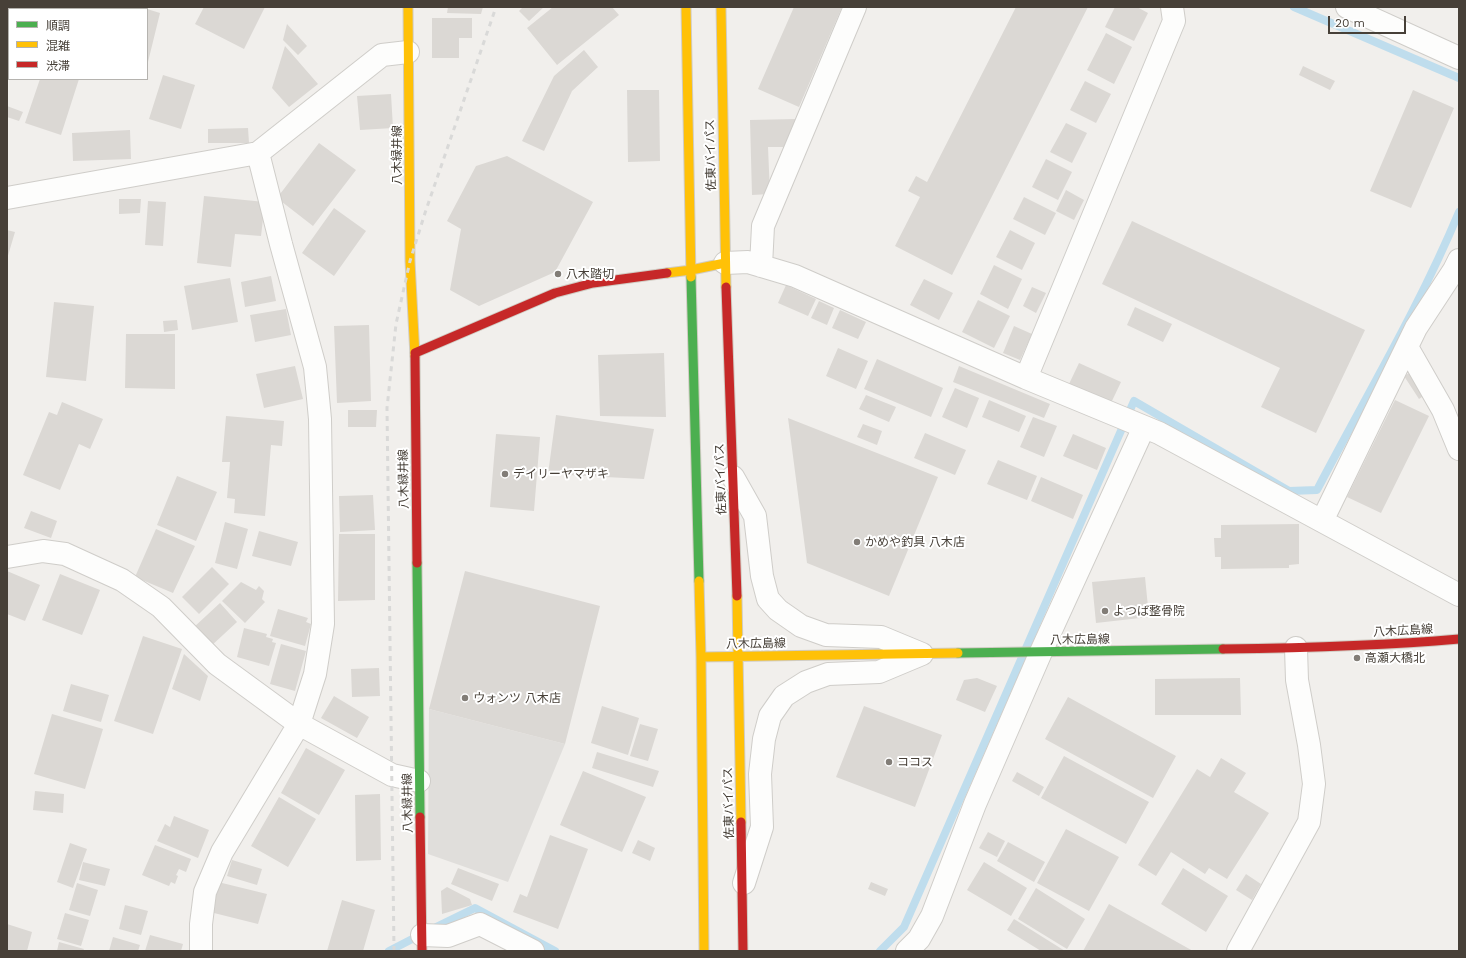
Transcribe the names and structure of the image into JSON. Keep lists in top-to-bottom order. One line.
{"streets":{"main road":["八木緑井線","佐東バイパス","八木広島線"]},"crossings":[["佐東バイパス","八木広島線"]],"places":["八木踏切","デイリーヤマザキ","かめや釣具 八木店","よつば整骨院","高瀬大橋北","ウォンツ 八木店","ココス"],"legend":["順調","混雑","渋滞"],"scale_bar":"20 m"}
